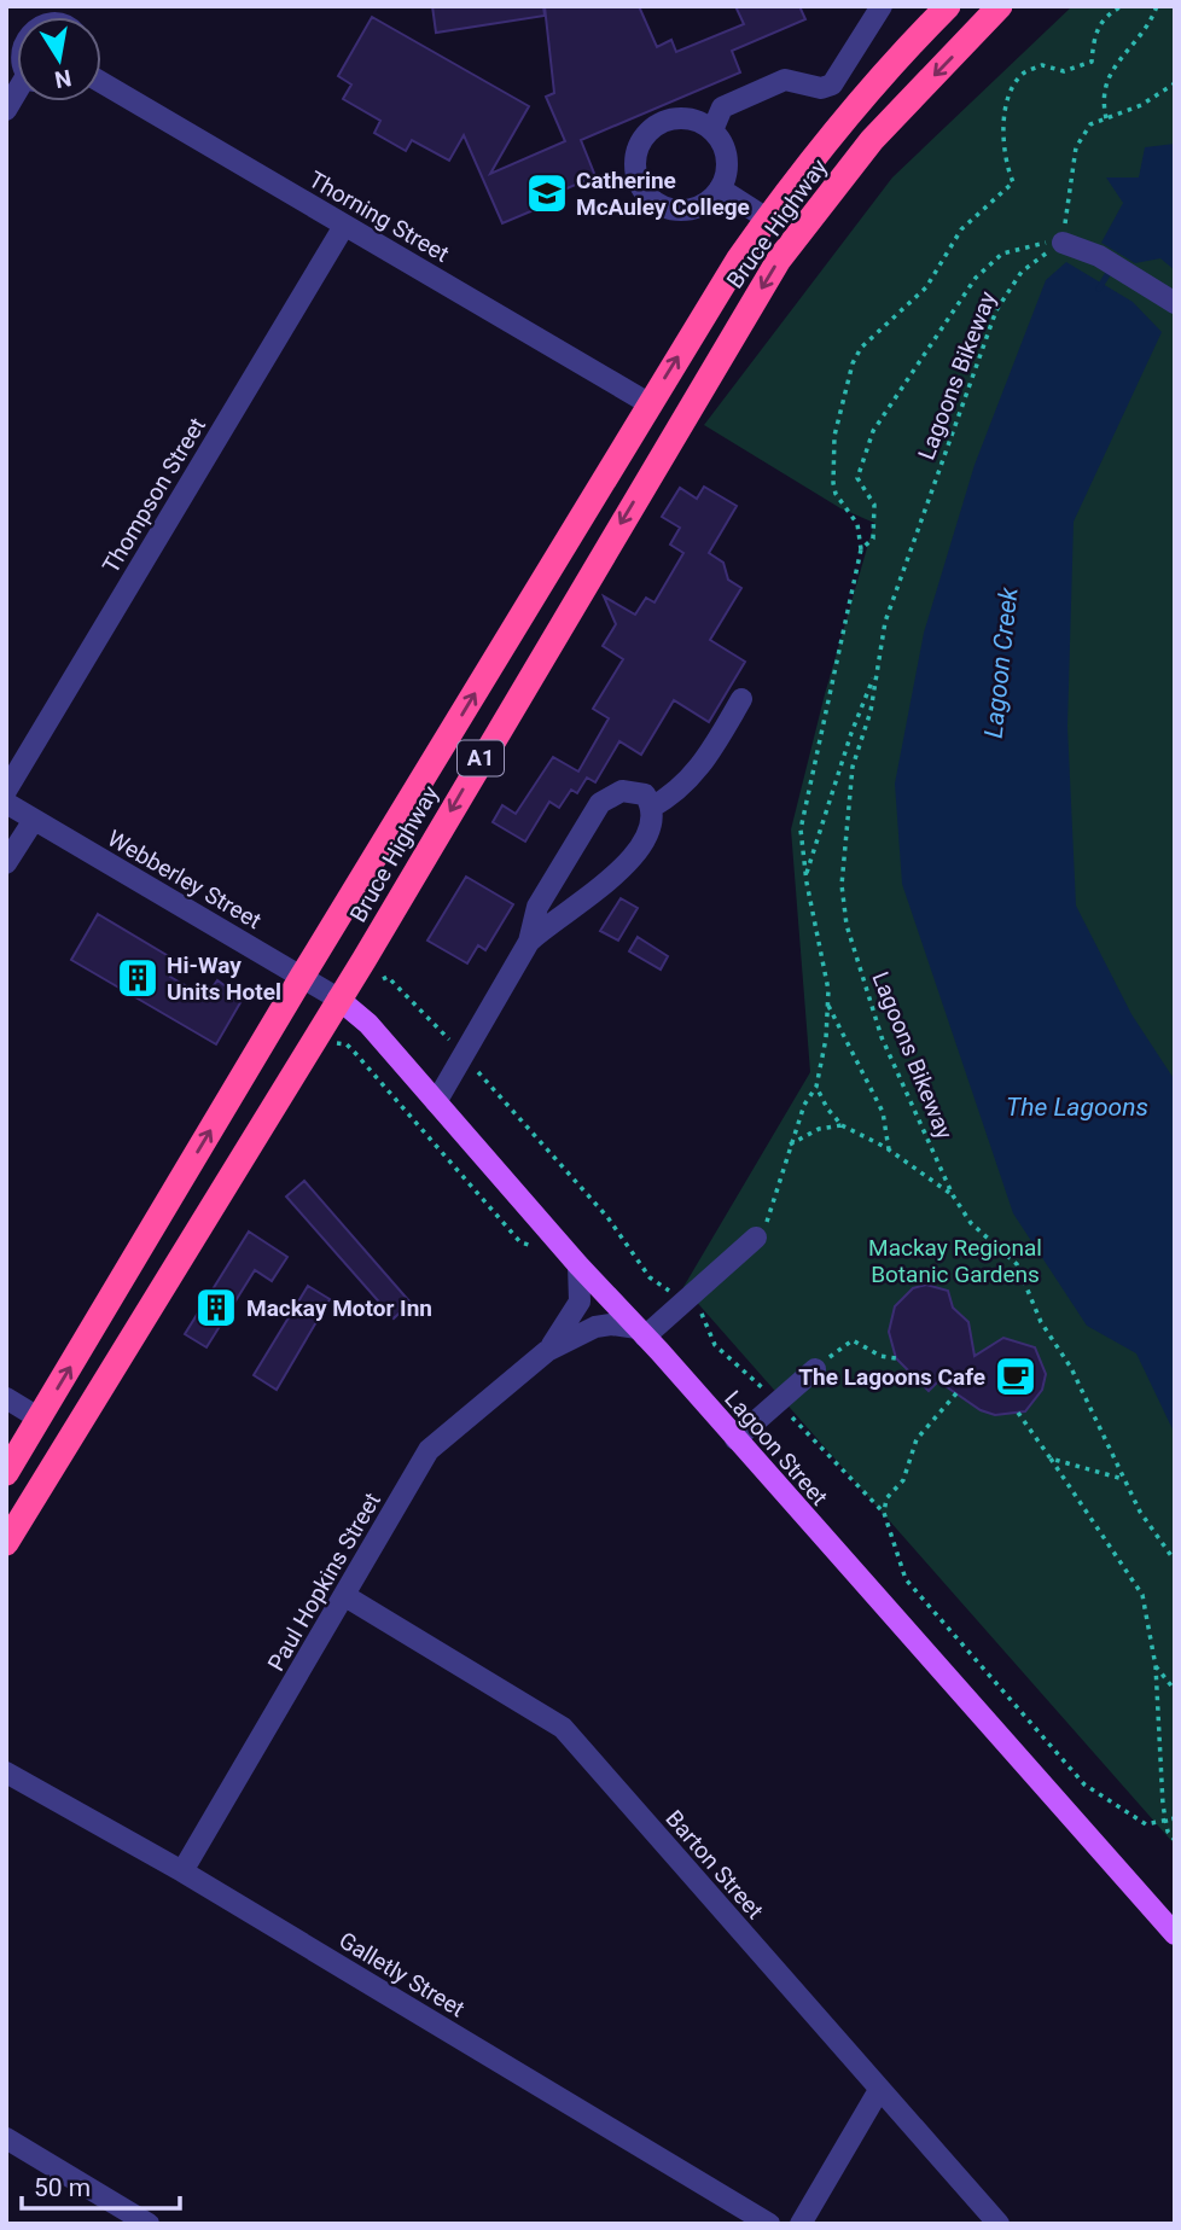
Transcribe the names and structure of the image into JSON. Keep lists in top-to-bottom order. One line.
{"streets":{"highway":["Bruce Highway","A1"],"main road":["Lagoon Street"],"street":["Thorning Street","Thompson Street","Webberley Street","Paul Hopkins Street","Barton Street","Galletly Street"],"path":["Lagoons Bikeway"]},"crossings":[["Thorning Street","Bruce Highway"],["Thorning Street","Thompson Street"],["Bruce Highway","Webberley Street"],["Bruce Highway","Lagoon Street"],["Webberley Street","Lagoon Street"],["Lagoon Street","Paul Hopkins Street"],["Paul Hopkins Street","Barton Street"],["Paul Hopkins Street","Galletly Street"]],"water":["Lagoon Creek","The Lagoons"],"parks":["Mackay Regional Botanic Gardens"],"places":{"school or university":["Catherine McAuley College"],"building":["Hi-Way Units Hotel","Mackay Motor Inn"],"cafe":["The Lagoons Cafe"]},"scale_bar":"50 m","north":"bottom"}
